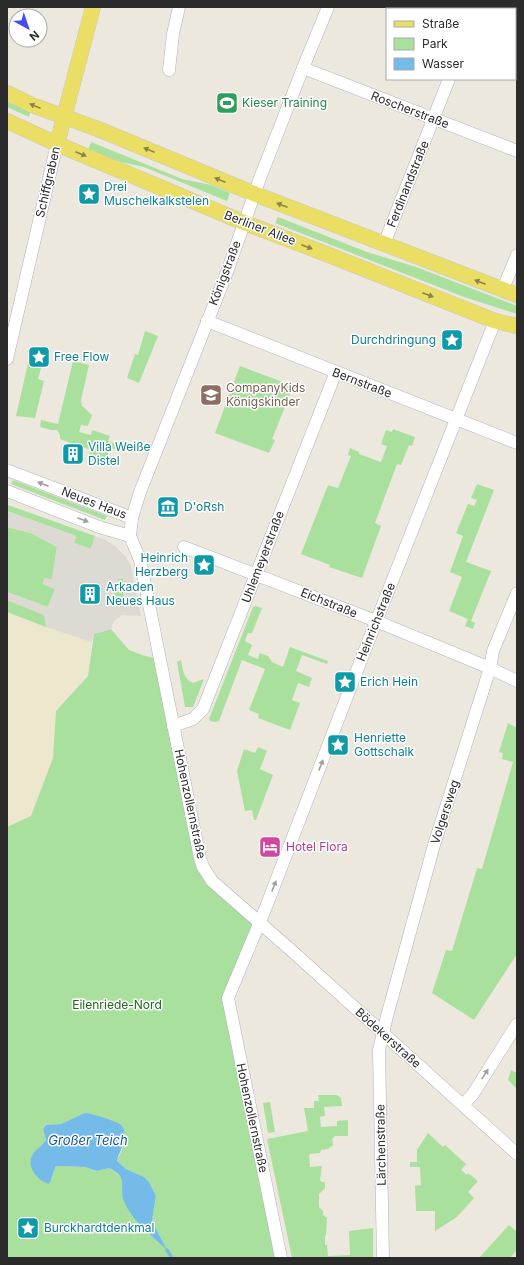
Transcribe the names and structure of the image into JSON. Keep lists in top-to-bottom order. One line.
{"streets":{"main road":["Schiffgraben","Berliner Allee"],"street":["Roscherstraße","Ferdinandstraße","Königstraße","Bernstraße","Neues Haus","Uhlemeyerstraße","Eichstraße","Heinrichstraße","Hohenzollernstraße","Volgersweg","Bödekerstraße","Lärchenstraße"]},"crossings":[["Roscherstraße","Ferdinandstraße"],["Roscherstraße","Königstraße"],["Schiffgraben","Berliner Allee"],["Berliner Allee","Königstraße"],["Berliner Allee","Heinrichstraße"],["Königstraße","Bernstraße"],["Königstraße","Neues Haus"],["Bernstraße","Uhlemeyerstraße"],["Bernstraße","Heinrichstraße"],["Neues Haus","Hohenzollernstraße"],["Uhlemeyerstraße","Eichstraße"],["Uhlemeyerstraße","Hohenzollernstraße"],["Eichstraße","Heinrichstraße"],["Eichstraße","Volgersweg"],["Heinrichstraße","Hohenzollernstraße"],["Heinrichstraße","Bödekerstraße"],["Hohenzollernstraße","Bödekerstraße"],["Volgersweg","Bödekerstraße"],["Volgersweg","Lärchenstraße"],["Bödekerstraße","Lärchenstraße"]],"one_way":["Heinrichstraße"],"water":["Großer Teich"],"parks":["Eilenriede-Nord"],"places":{"sports":["Kieser Training"],"place":["Drei Muschelkalkstelen","Durchdringung","Free Flow","Heinrich Herzberg","Erich Hein","Henriette Gottschalk","Burckhardtdenkmal"],"school or university":["CompanyKids Königskinder"],"building":["Villa Weiße Distel","Arkaden Neues Haus"],"museum":["D'oRsh"],"hotel":["Hotel Flora"]},"legend":["Straße","Park","Wasser"],"north":"bottom right"}
